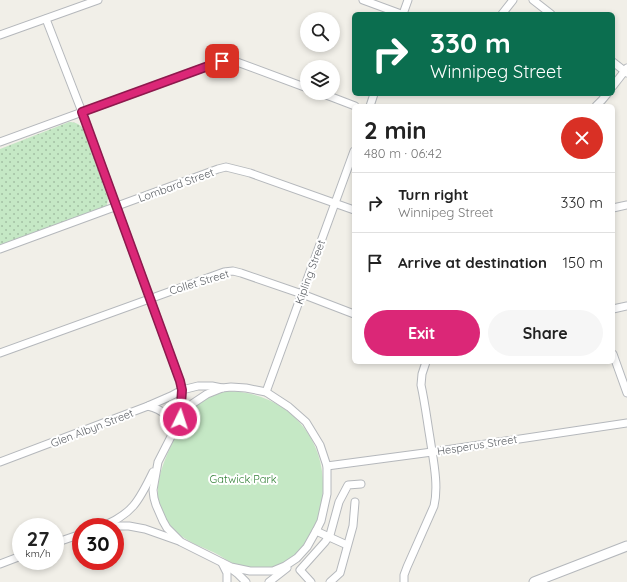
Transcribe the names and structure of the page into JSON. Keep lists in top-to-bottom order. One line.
{"streets":{"street":["Lombard Street","Kipling Street","Collet Street","Glen Albyn Street","Hesperus Street"]},"crossings":[["Lombard Street","Kipling Street"],["Kipling Street","Collet Street"]],"parks":["Gatwick Park"],"page":{"turn":["330 m","Winnipeg Street"],"heading":["2 min","480 m · 06:42"],"list":[{"name":"Turn right","note":"Winnipeg Street","value":"330 m"},{"name":"Arrive at destination","value":"150 m"}],"buttons":["Exit","Share"],"speed":"27 km/h","limit":"30"}}
